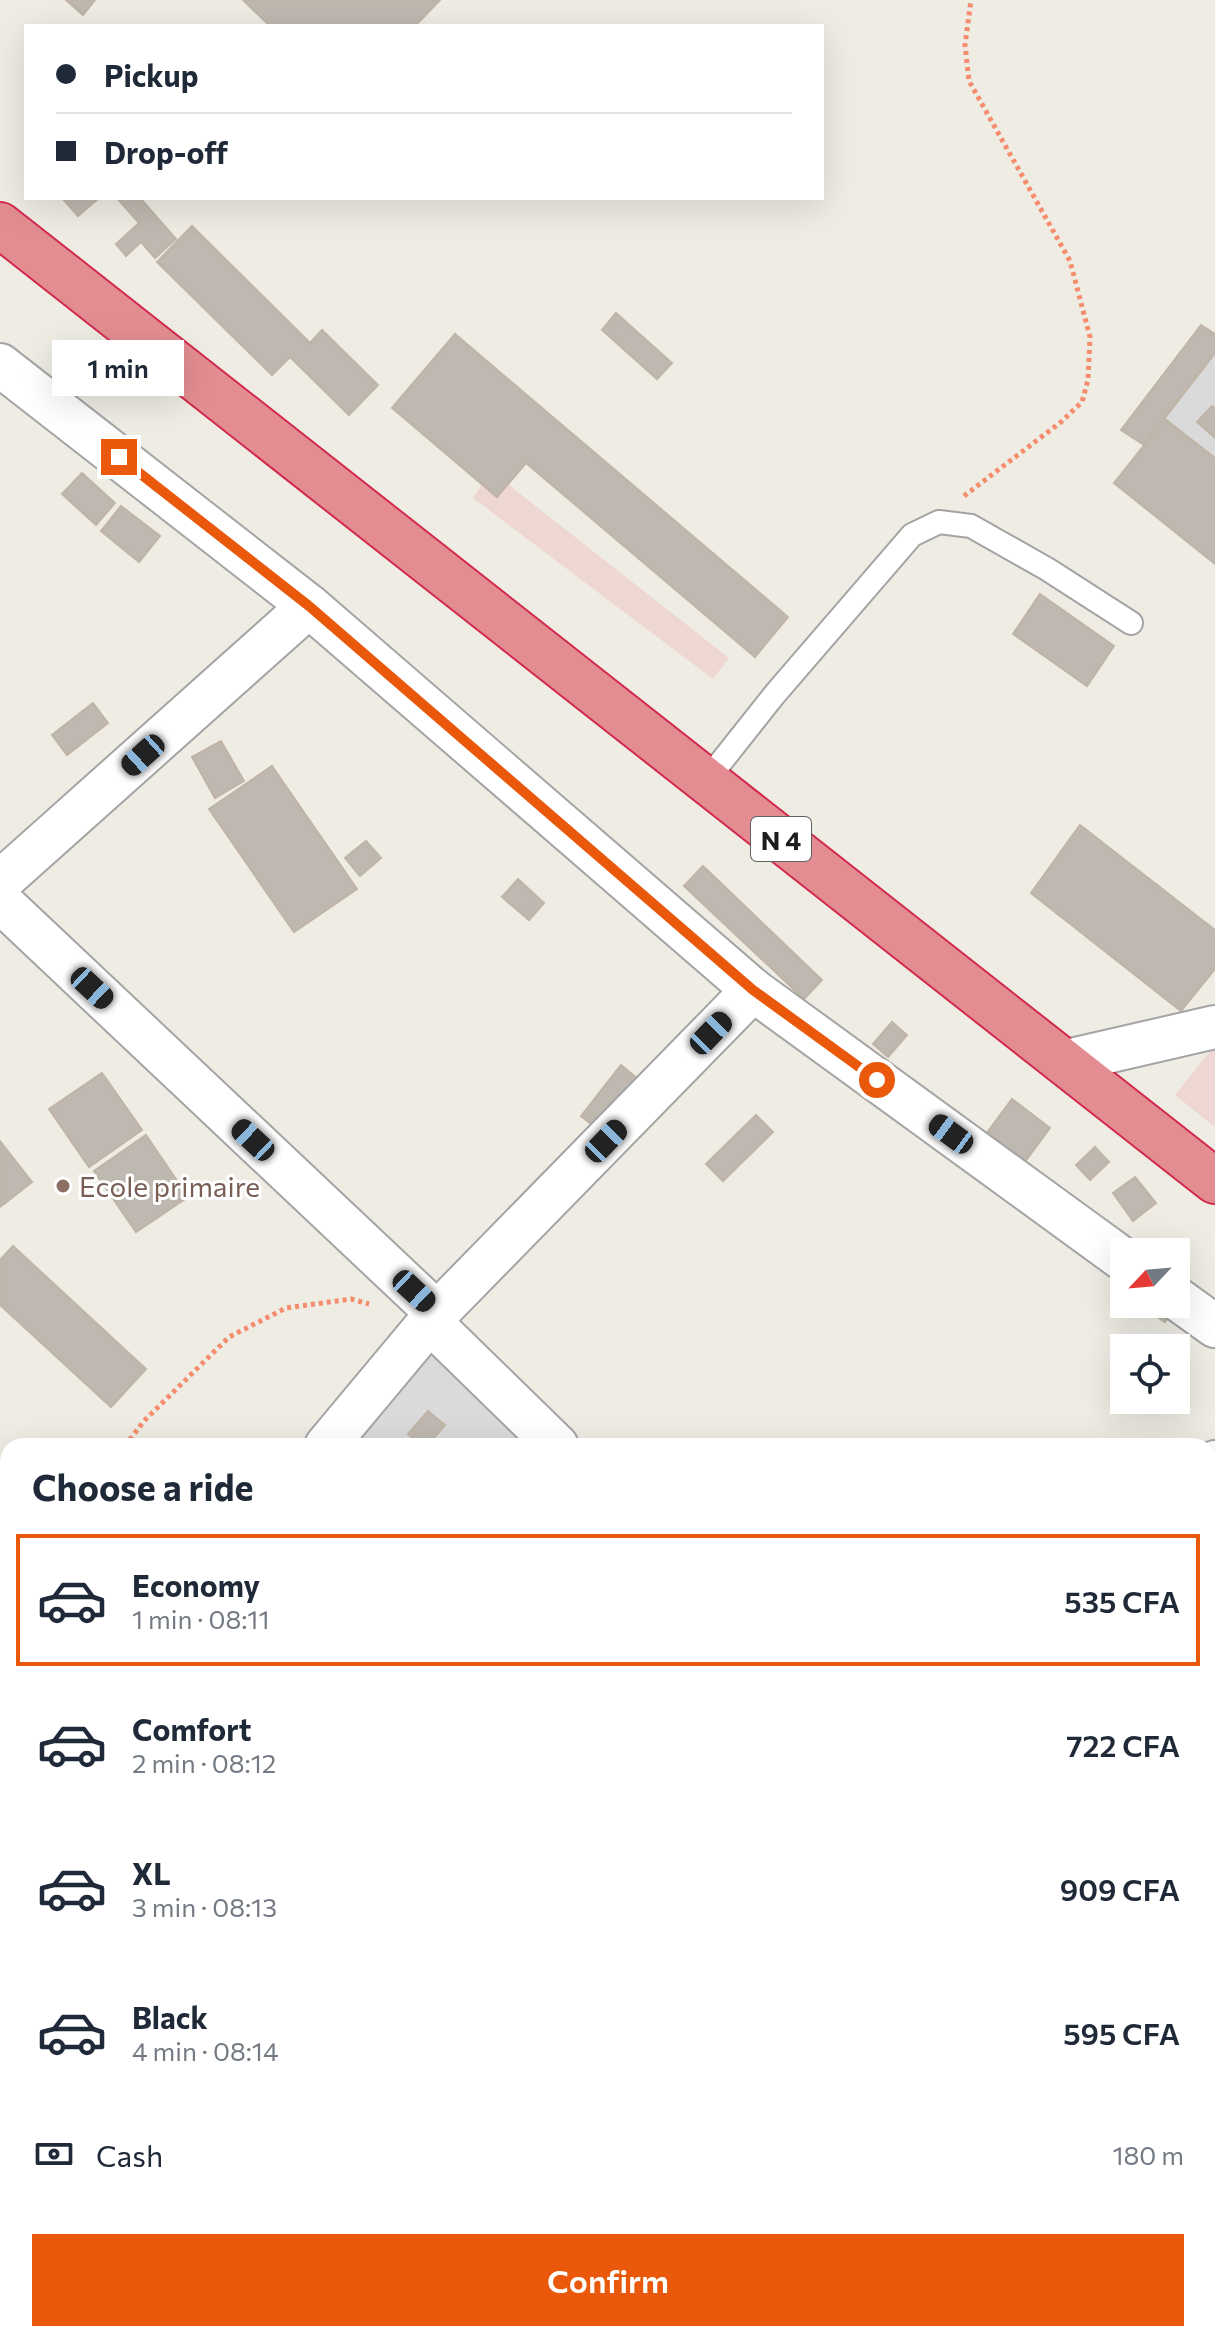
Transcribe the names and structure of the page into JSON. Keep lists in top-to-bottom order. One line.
{"streets":{"highway":["N 4"]},"places":["Ecole primaire"],"north":"bottom left","page":{"banner":["Pickup","Drop-off"],"bubble":"1 min","heading":"Choose a ride","list":[{"name":"Economy","note":"1 min · 08:11","value":"535 CFA"},{"name":"Comfort","note":"2 min · 08:12","value":"722 CFA"},{"name":"XL","note":"3 min · 08:13","value":"909 CFA"},{"name":"Black","note":"4 min · 08:14","value":"595 CFA"}],"pay":["Cash","180 m"],"buttons":"Confirm"}}
